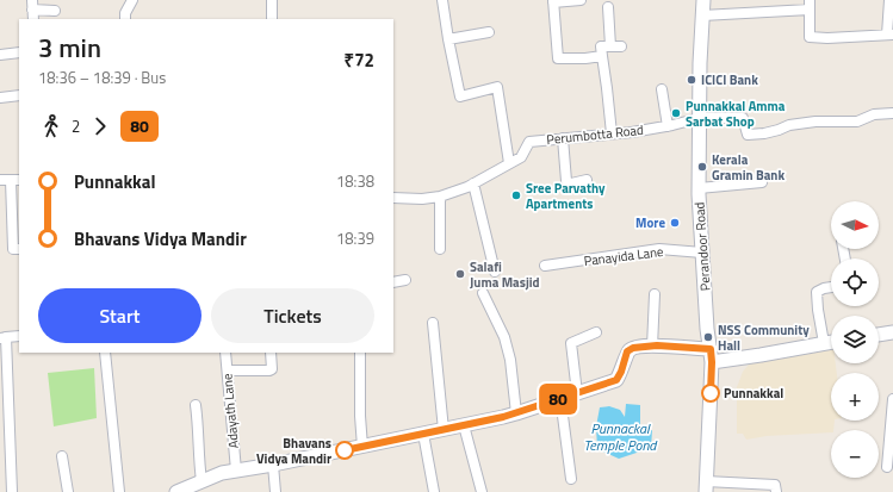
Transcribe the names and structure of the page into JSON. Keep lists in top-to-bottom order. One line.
{"streets":{"street":["Perumbotta Road","Perandoor Road","Panayida Lane","Adayath Lane"]},"crossings":[["Perumbotta Road","Perandoor Road"],["Perandoor Road","Panayida Lane"]],"water":["Punnackal Temple Pond"],"places":["ICICI Bank","Punnakkal Amma Sarbat Shop","Kerala Gramin Bank","Sree Parvathy Apartments","More","Salafi Juma Masjid","NSS Community Hall","Punnakkal","Bhavans Vidya Mandir"],"lines":["bus line 80"],"north":"right","page":{"on_map":"80","heading":["3 min","18:36 – 18:39 · Bus","₹72"],"legs":["2","80"],"list":[{"name":"Punnakkal","value":"18:38"},{"name":"Bhavans Vidya Mandir","value":"18:39"}],"map_buttons":["+","−"],"buttons":["Start","Tickets"]}}
